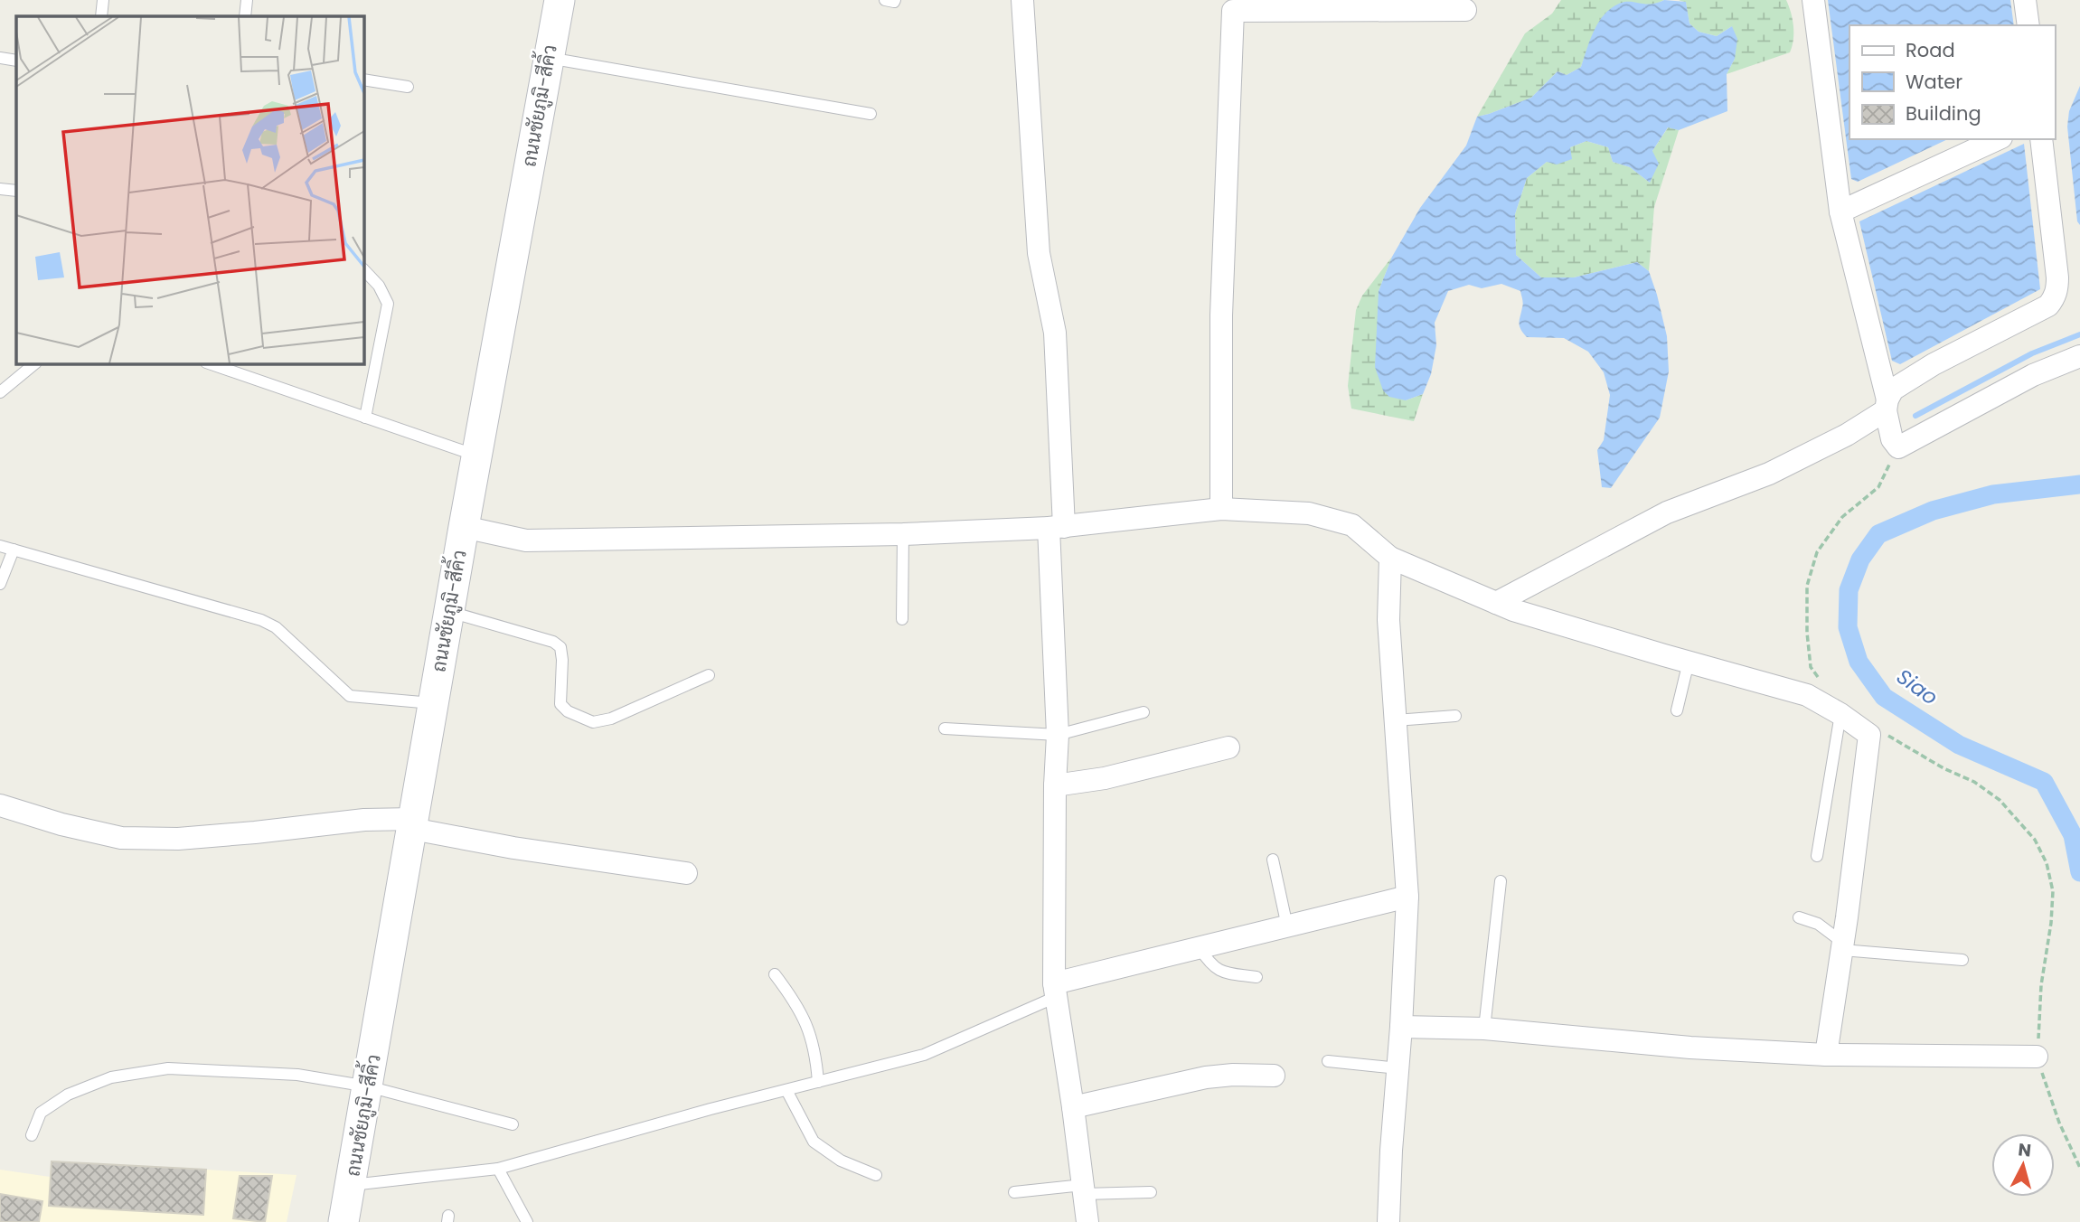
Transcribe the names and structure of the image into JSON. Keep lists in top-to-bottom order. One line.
{"streets":{"main road":["ถนนชัยภูมิ-สีคิ้ว"]},"water":["Siao"],"legend":["Road","Water","Building"],"north":"top"}
